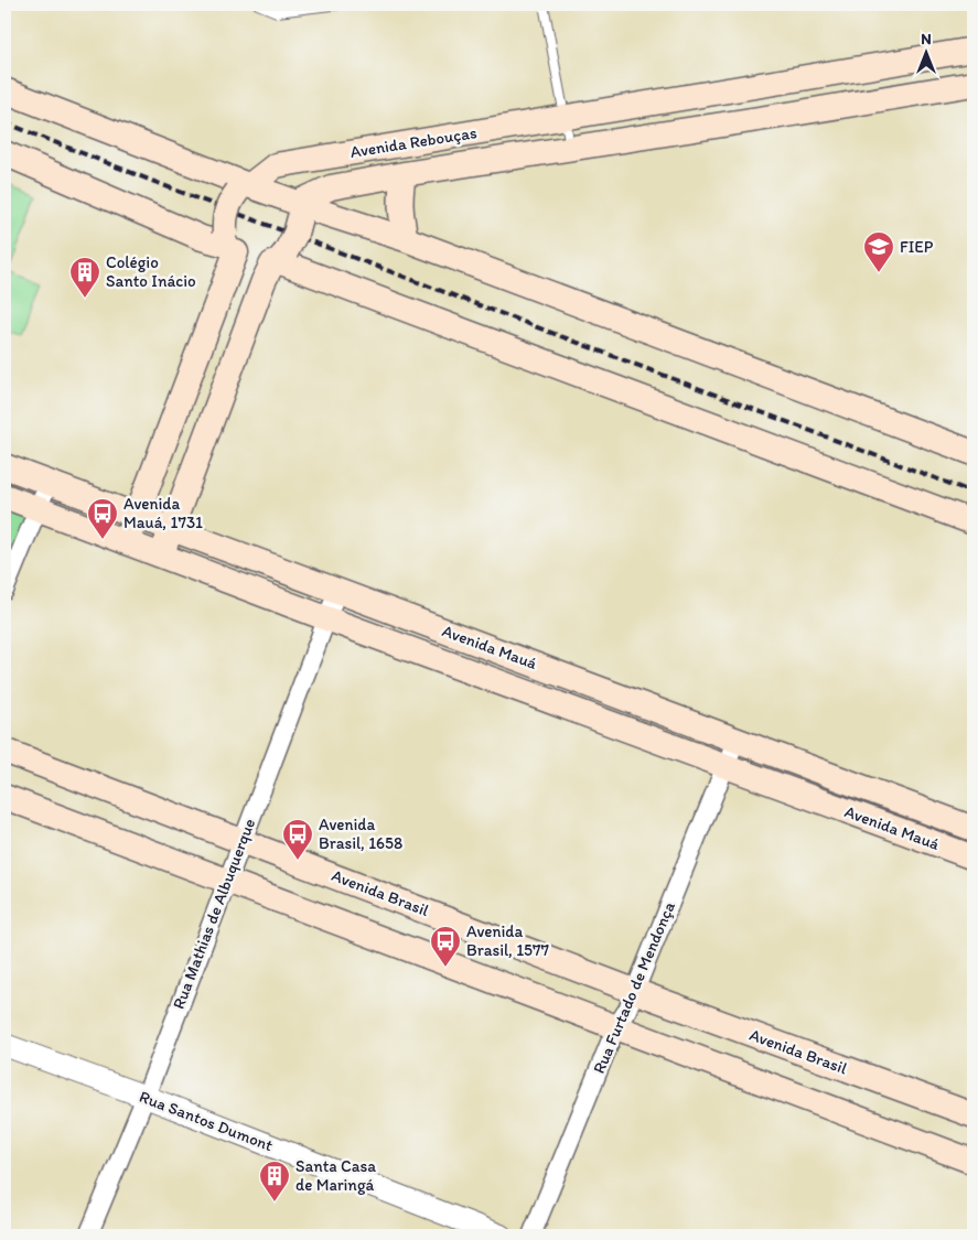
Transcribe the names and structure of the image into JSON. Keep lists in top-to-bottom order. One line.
{"streets":{"main road":["Avenida Rebouças","Avenida Mauá","Avenida Brasil"],"street":["Rua Mathias de Albuquerque","Rua Furtado de Mendonça","Rua Santos Dumont"]},"crossings":[["Avenida Rebouças","Avenida Mauá"],["Avenida Mauá","Rua Mathias de Albuquerque"],["Avenida Mauá","Rua Furtado de Mendonça"],["Avenida Brasil","Rua Mathias de Albuquerque"],["Avenida Brasil","Rua Furtado de Mendonça"],["Rua Mathias de Albuquerque","Rua Santos Dumont"]],"places":{"school or university":["FIEP"],"building":["Colégio Santo Inácio","Santa Casa de Maringá"],"bus stop":["Avenida Mauá, 1731","Avenida Brasil, 1658","Avenida Brasil, 1577"]},"north":"top"}
